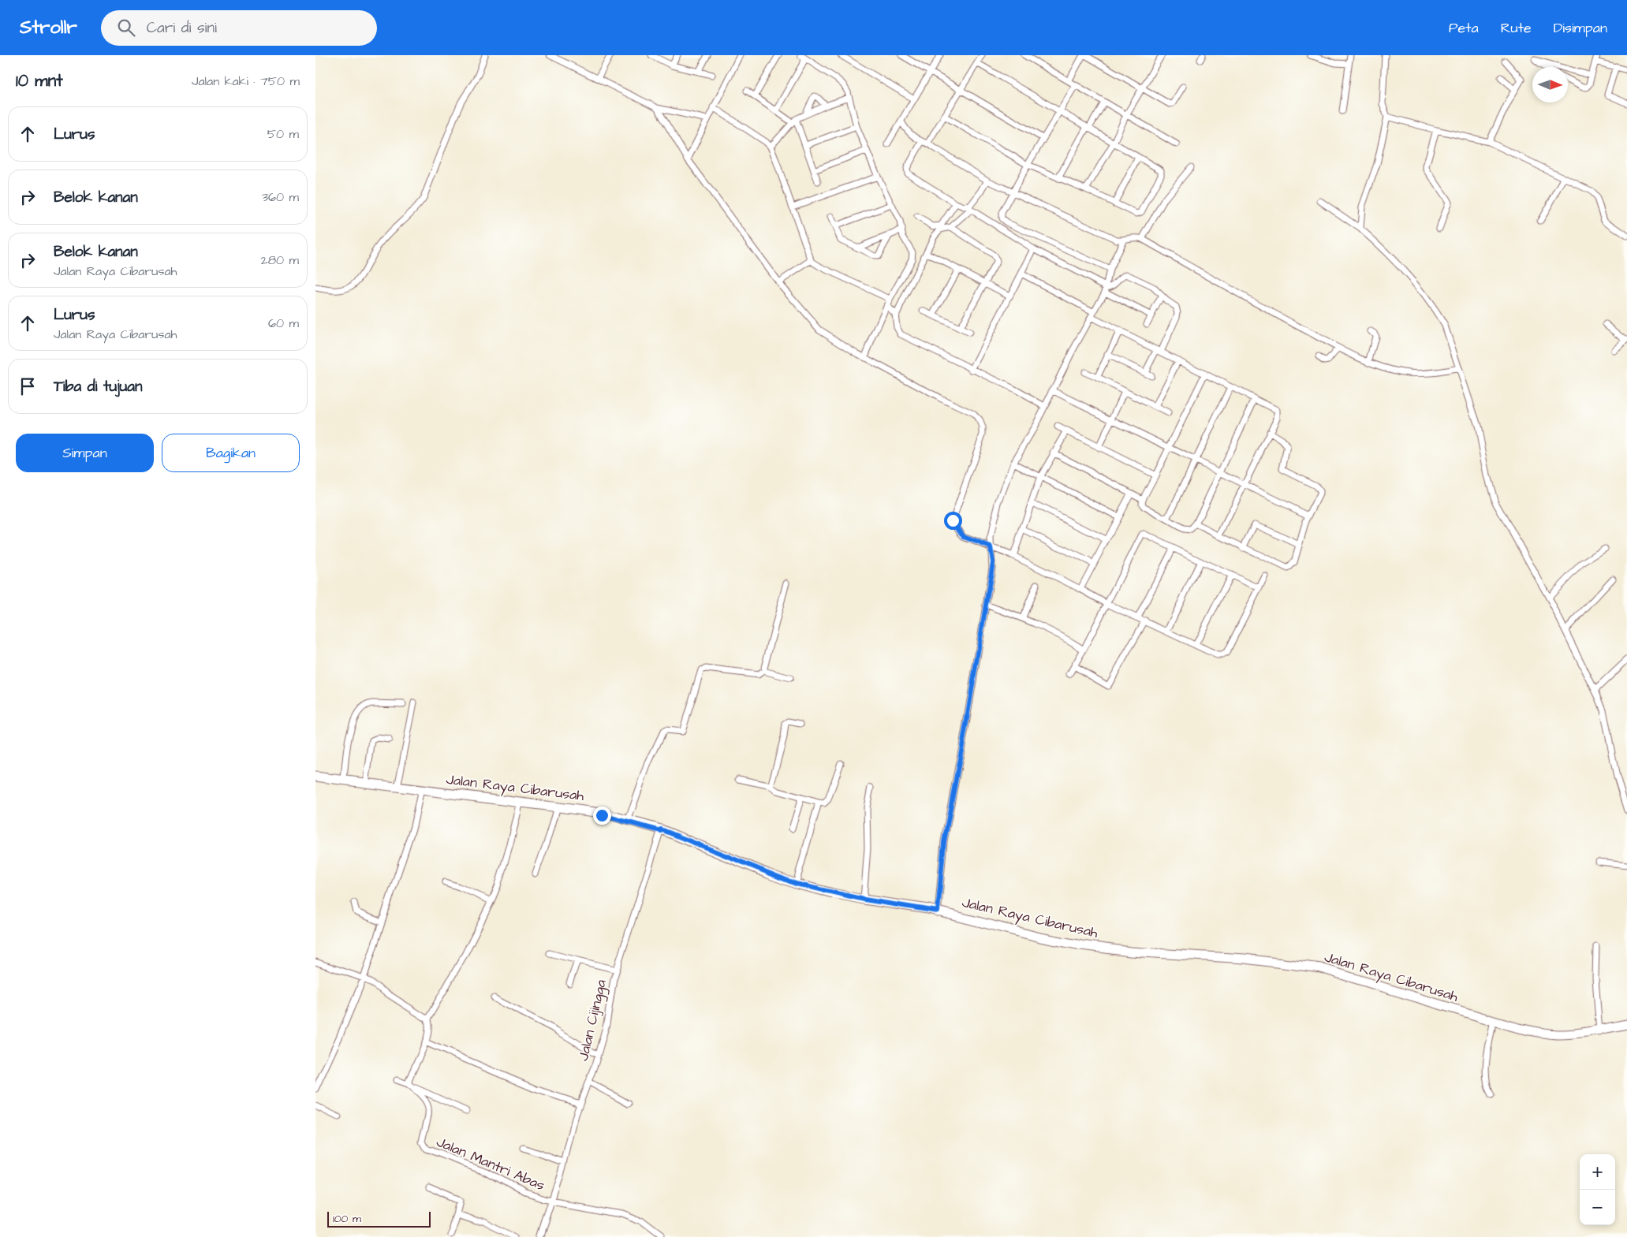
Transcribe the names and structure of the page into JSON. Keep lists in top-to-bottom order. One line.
{"streets":{"main road":["Jalan Raya Cibarusah"],"street":["Jalan Cijingga","Jalan Mantri Abas"]},"crossings":[["Jalan Raya Cibarusah","Jalan Cijingga"],["Jalan Cijingga","Jalan Mantri Abas"]],"scale_bar":"100 m","north":"right","page":{"header":"Strollr","search":"Cari di sini","nav":["Peta","Rute","Disimpan"],"heading":["10 mnt","Jalan kaki · 750 m"],"list":[["Lurus","50 m"],["Belok kanan","360 m"],["Belok kanan","Jalan Raya Cibarusah","280 m"],["Lurus","Jalan Raya Cibarusah","60 m"],"Tiba di tujuan"],"buttons":["Simpan","Bagikan"],"map_buttons":["+","−"],"scale":"100 m"}}
